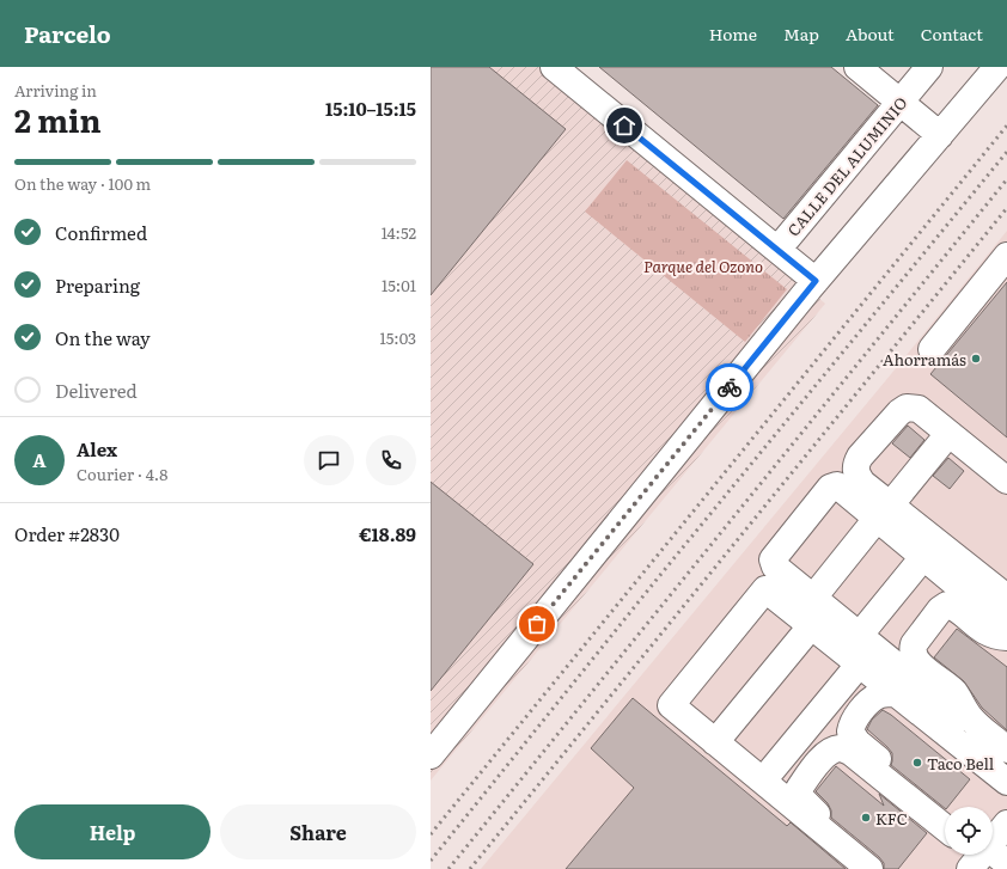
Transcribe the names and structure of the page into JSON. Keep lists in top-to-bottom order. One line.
{"streets":{"street":["CALLE DEL ALUMINIO"]},"parks":["Parque del Ozono"],"places":["Ahorramás","Taco Bell","KFC"],"page":{"header":"Parcelo","nav":["Home","Map","About","Contact"],"heading":["2 min","Arriving in","15:10–15:15"],"panel":["Alex","Courier · 4.8","Order #2830","€18.89"],"bar":"On the way · 100 m","list":[["Confirmed","14:52"],["Preparing","15:01"],["On the way","15:03"],"Delivered"],"round":"A","buttons":["Help","Share"]}}
